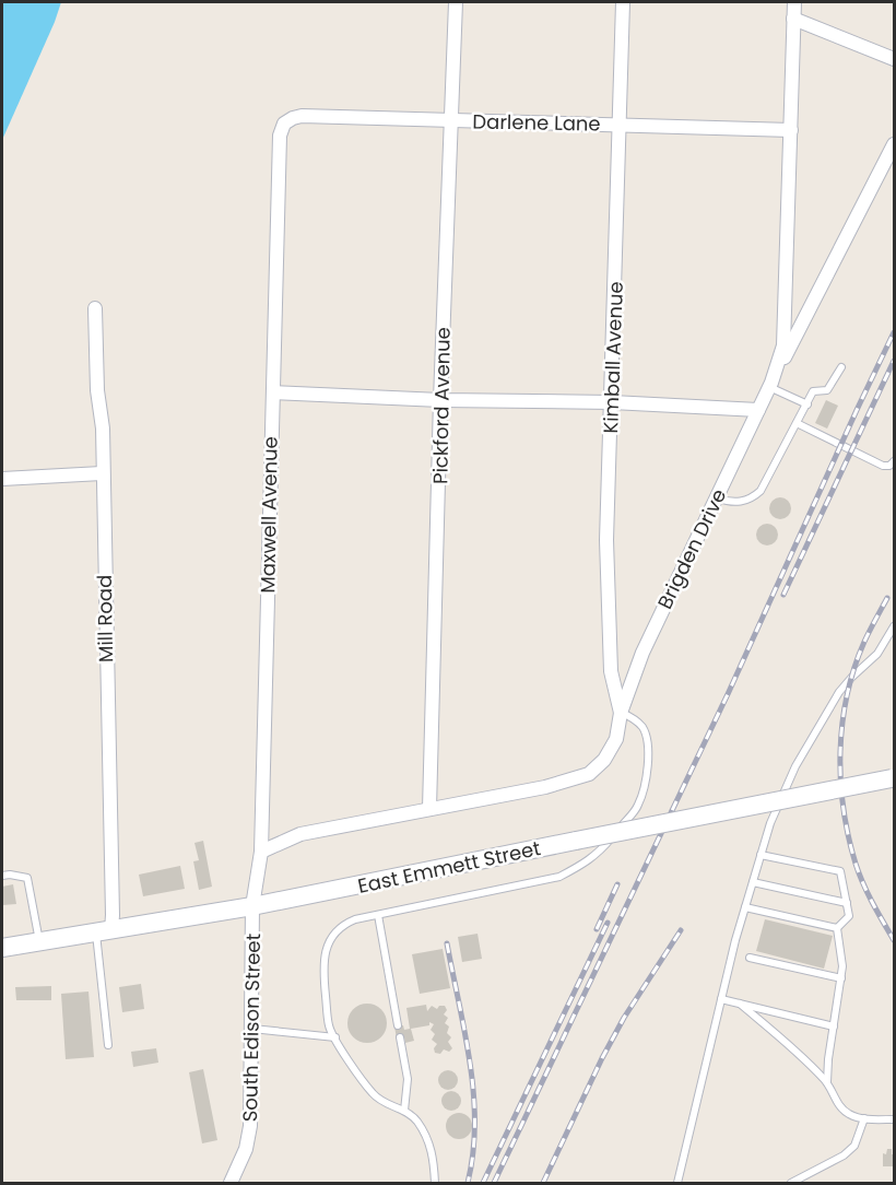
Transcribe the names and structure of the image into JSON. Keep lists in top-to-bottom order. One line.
{"streets":{"street":["Darlene Lane","Kimball Avenue","Pickford Avenue","Maxwell Avenue","Brigden Drive","Mill Road","East Emmett Street","South Edison Street"]},"crossings":[["Darlene Lane","Kimball Avenue"],["Darlene Lane","Pickford Avenue"],["Darlene Lane","Maxwell Avenue"],["Darlene Lane","Brigden Drive"],["Kimball Avenue","Brigden Drive"],["Pickford Avenue","Brigden Drive"],["Maxwell Avenue","Brigden Drive"],["Maxwell Avenue","East Emmett Street"],["Maxwell Avenue","South Edison Street"],["Mill Road","East Emmett Street"],["East Emmett Street","South Edison Street"]]}
